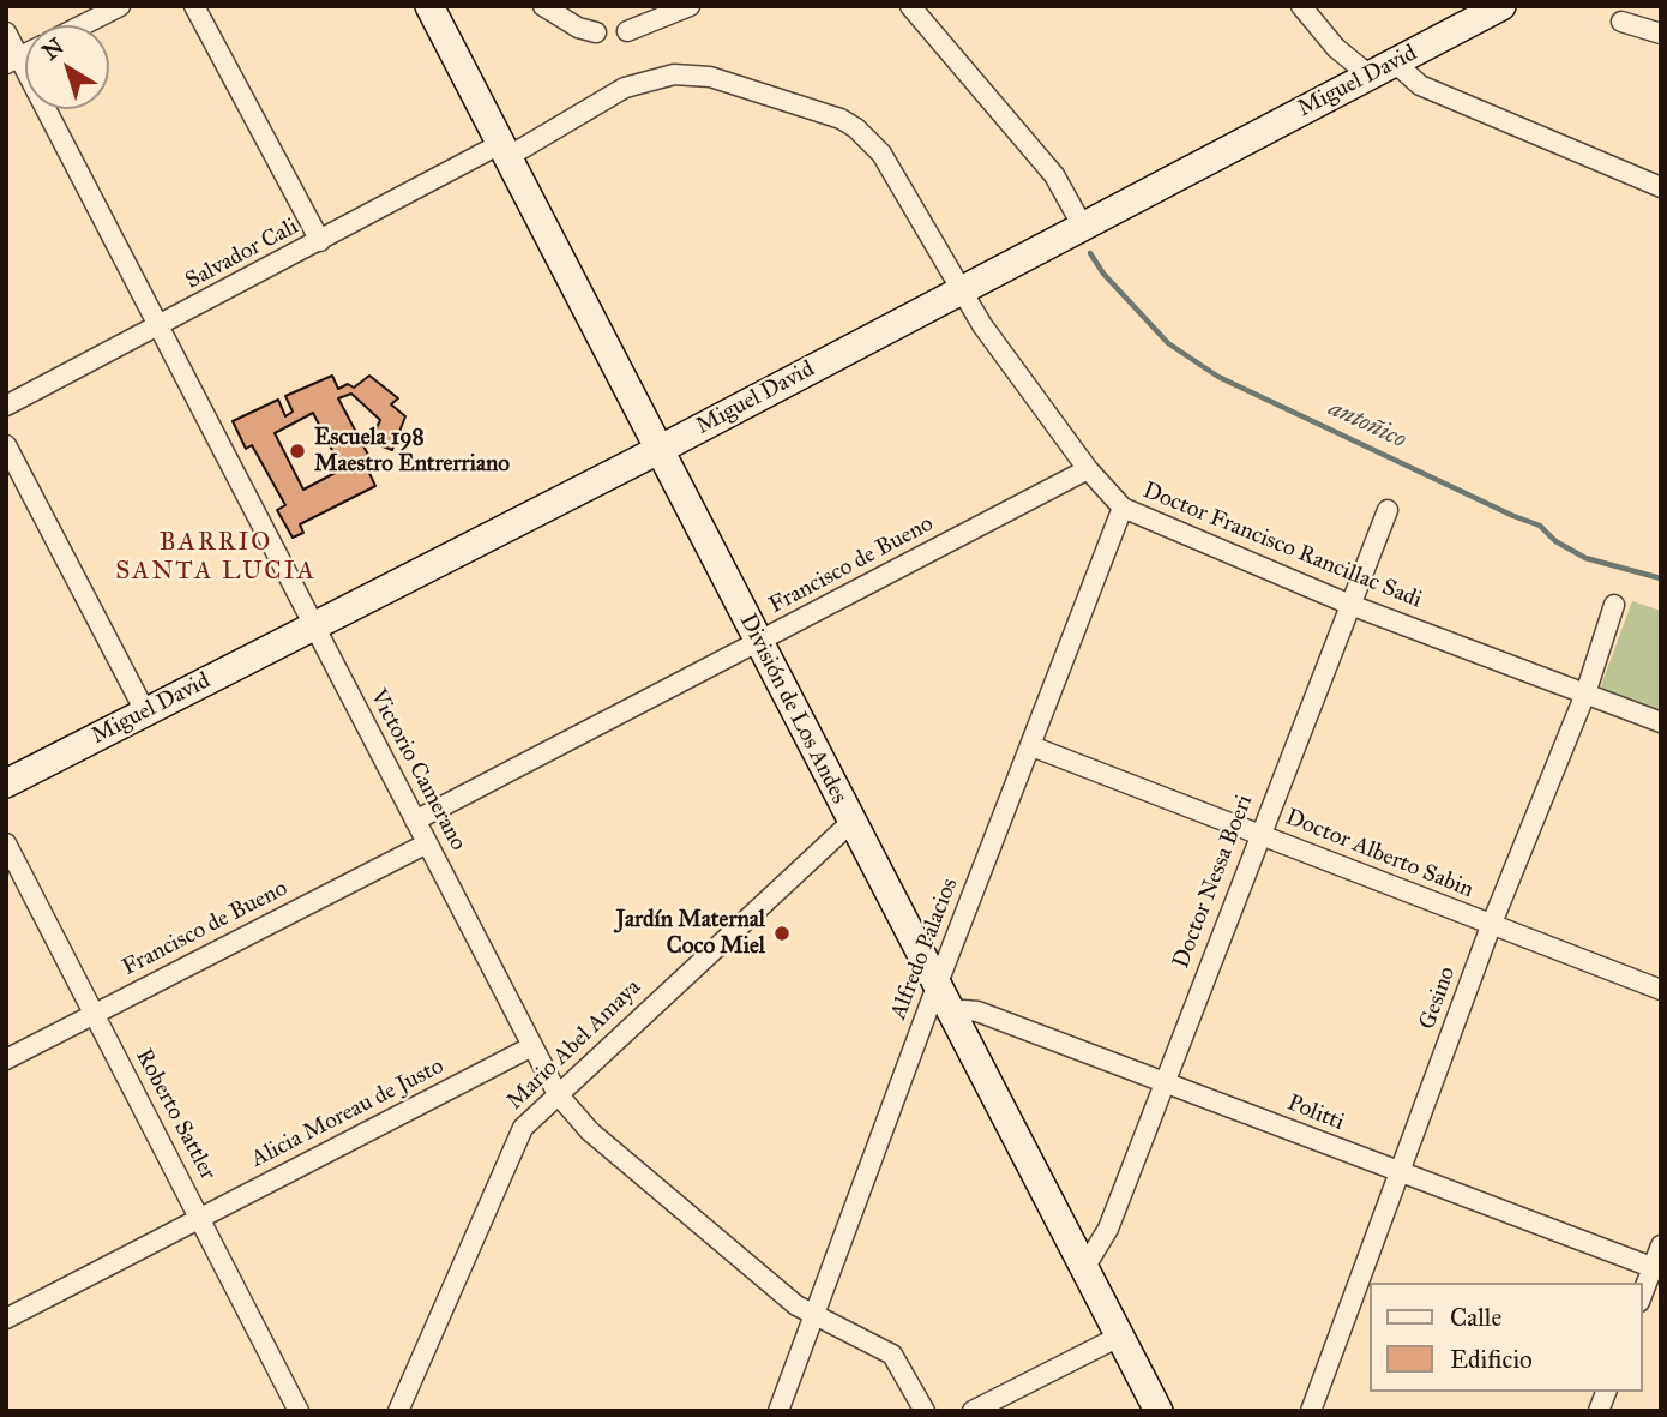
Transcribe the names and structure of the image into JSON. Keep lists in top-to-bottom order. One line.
{"streets":{"street":["Miguel David","Salvador Cali","Doctor Francisco Rancillac Sadi","Francisco de Bueno","División de Los Andes","Victorio Camerano","Doctor Alberto Sabin","Doctor Nessa Boeri","Alfredo Palacios","Gesino","Mario Abel Amaya","Alicia Moreau de Justo","Politti","Roberto Sattler"]},"crossings":[["Miguel David","Doctor Francisco Rancillac Sadi"],["Miguel David","División de Los Andes"],["Miguel David","Victorio Camerano"],["Salvador Cali","Doctor Francisco Rancillac Sadi"],["Salvador Cali","División de Los Andes"],["Salvador Cali","Victorio Camerano"],["Doctor Francisco Rancillac Sadi","Francisco de Bueno"],["Doctor Francisco Rancillac Sadi","Doctor Nessa Boeri"],["Doctor Francisco Rancillac Sadi","Alfredo Palacios"],["Doctor Francisco Rancillac Sadi","Gesino"],["Francisco de Bueno","División de Los Andes"],["Francisco de Bueno","Victorio Camerano"],["Francisco de Bueno","Roberto Sattler"],["División de Los Andes","Doctor Nessa Boeri"],["División de Los Andes","Alfredo Palacios"],["División de Los Andes","Mario Abel Amaya"],["División de Los Andes","Politti"],["Victorio Camerano","Alfredo Palacios"],["Victorio Camerano","Mario Abel Amaya"],["Victorio Camerano","Alicia Moreau de Justo"],["Doctor Alberto Sabin","Doctor Nessa Boeri"],["Doctor Alberto Sabin","Alfredo Palacios"],["Doctor Alberto Sabin","Gesino"],["Doctor Nessa Boeri","Politti"],["Alfredo Palacios","Politti"],["Gesino","Politti"],["Alicia Moreau de Justo","Roberto Sattler"]],"districts":["BARRIO SANTA LUCIA"],"water":["antoñico"],"places":["Escuela 198 Maestro Entrerriano","Jardín Maternal Coco Miel"],"legend":["Calle","Edificio"],"north":"top left"}
